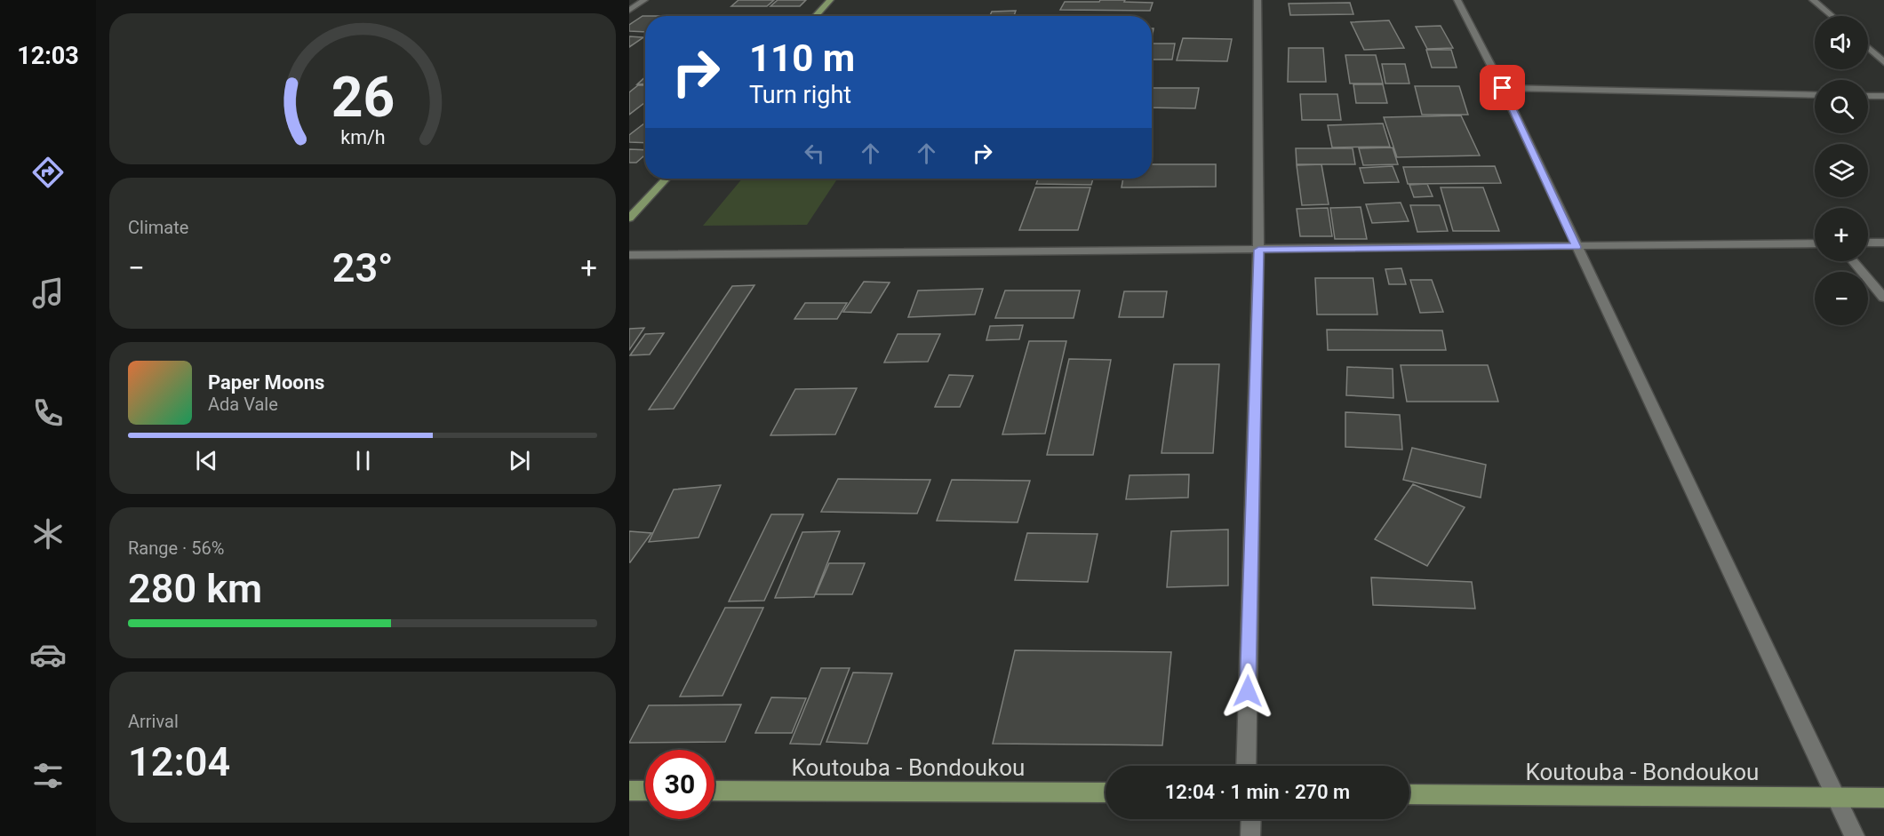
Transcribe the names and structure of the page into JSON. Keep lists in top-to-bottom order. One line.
{"streets":{"main road":["Koutouba - Bondoukou"]},"page":{"tabs":"12:03","map_buttons":["+","−"],"turn":["110 m","Turn right"],"tile":["Climate",["Range · 56%","280 km"],["Arrival","12:04"]],"heat":["−","23°","+"],"song":["Paper Moons","Ada Vale"],"limit":"30","trip":"12:04 · 1 min · 270 m","gauge":["26","km/h"]}}
